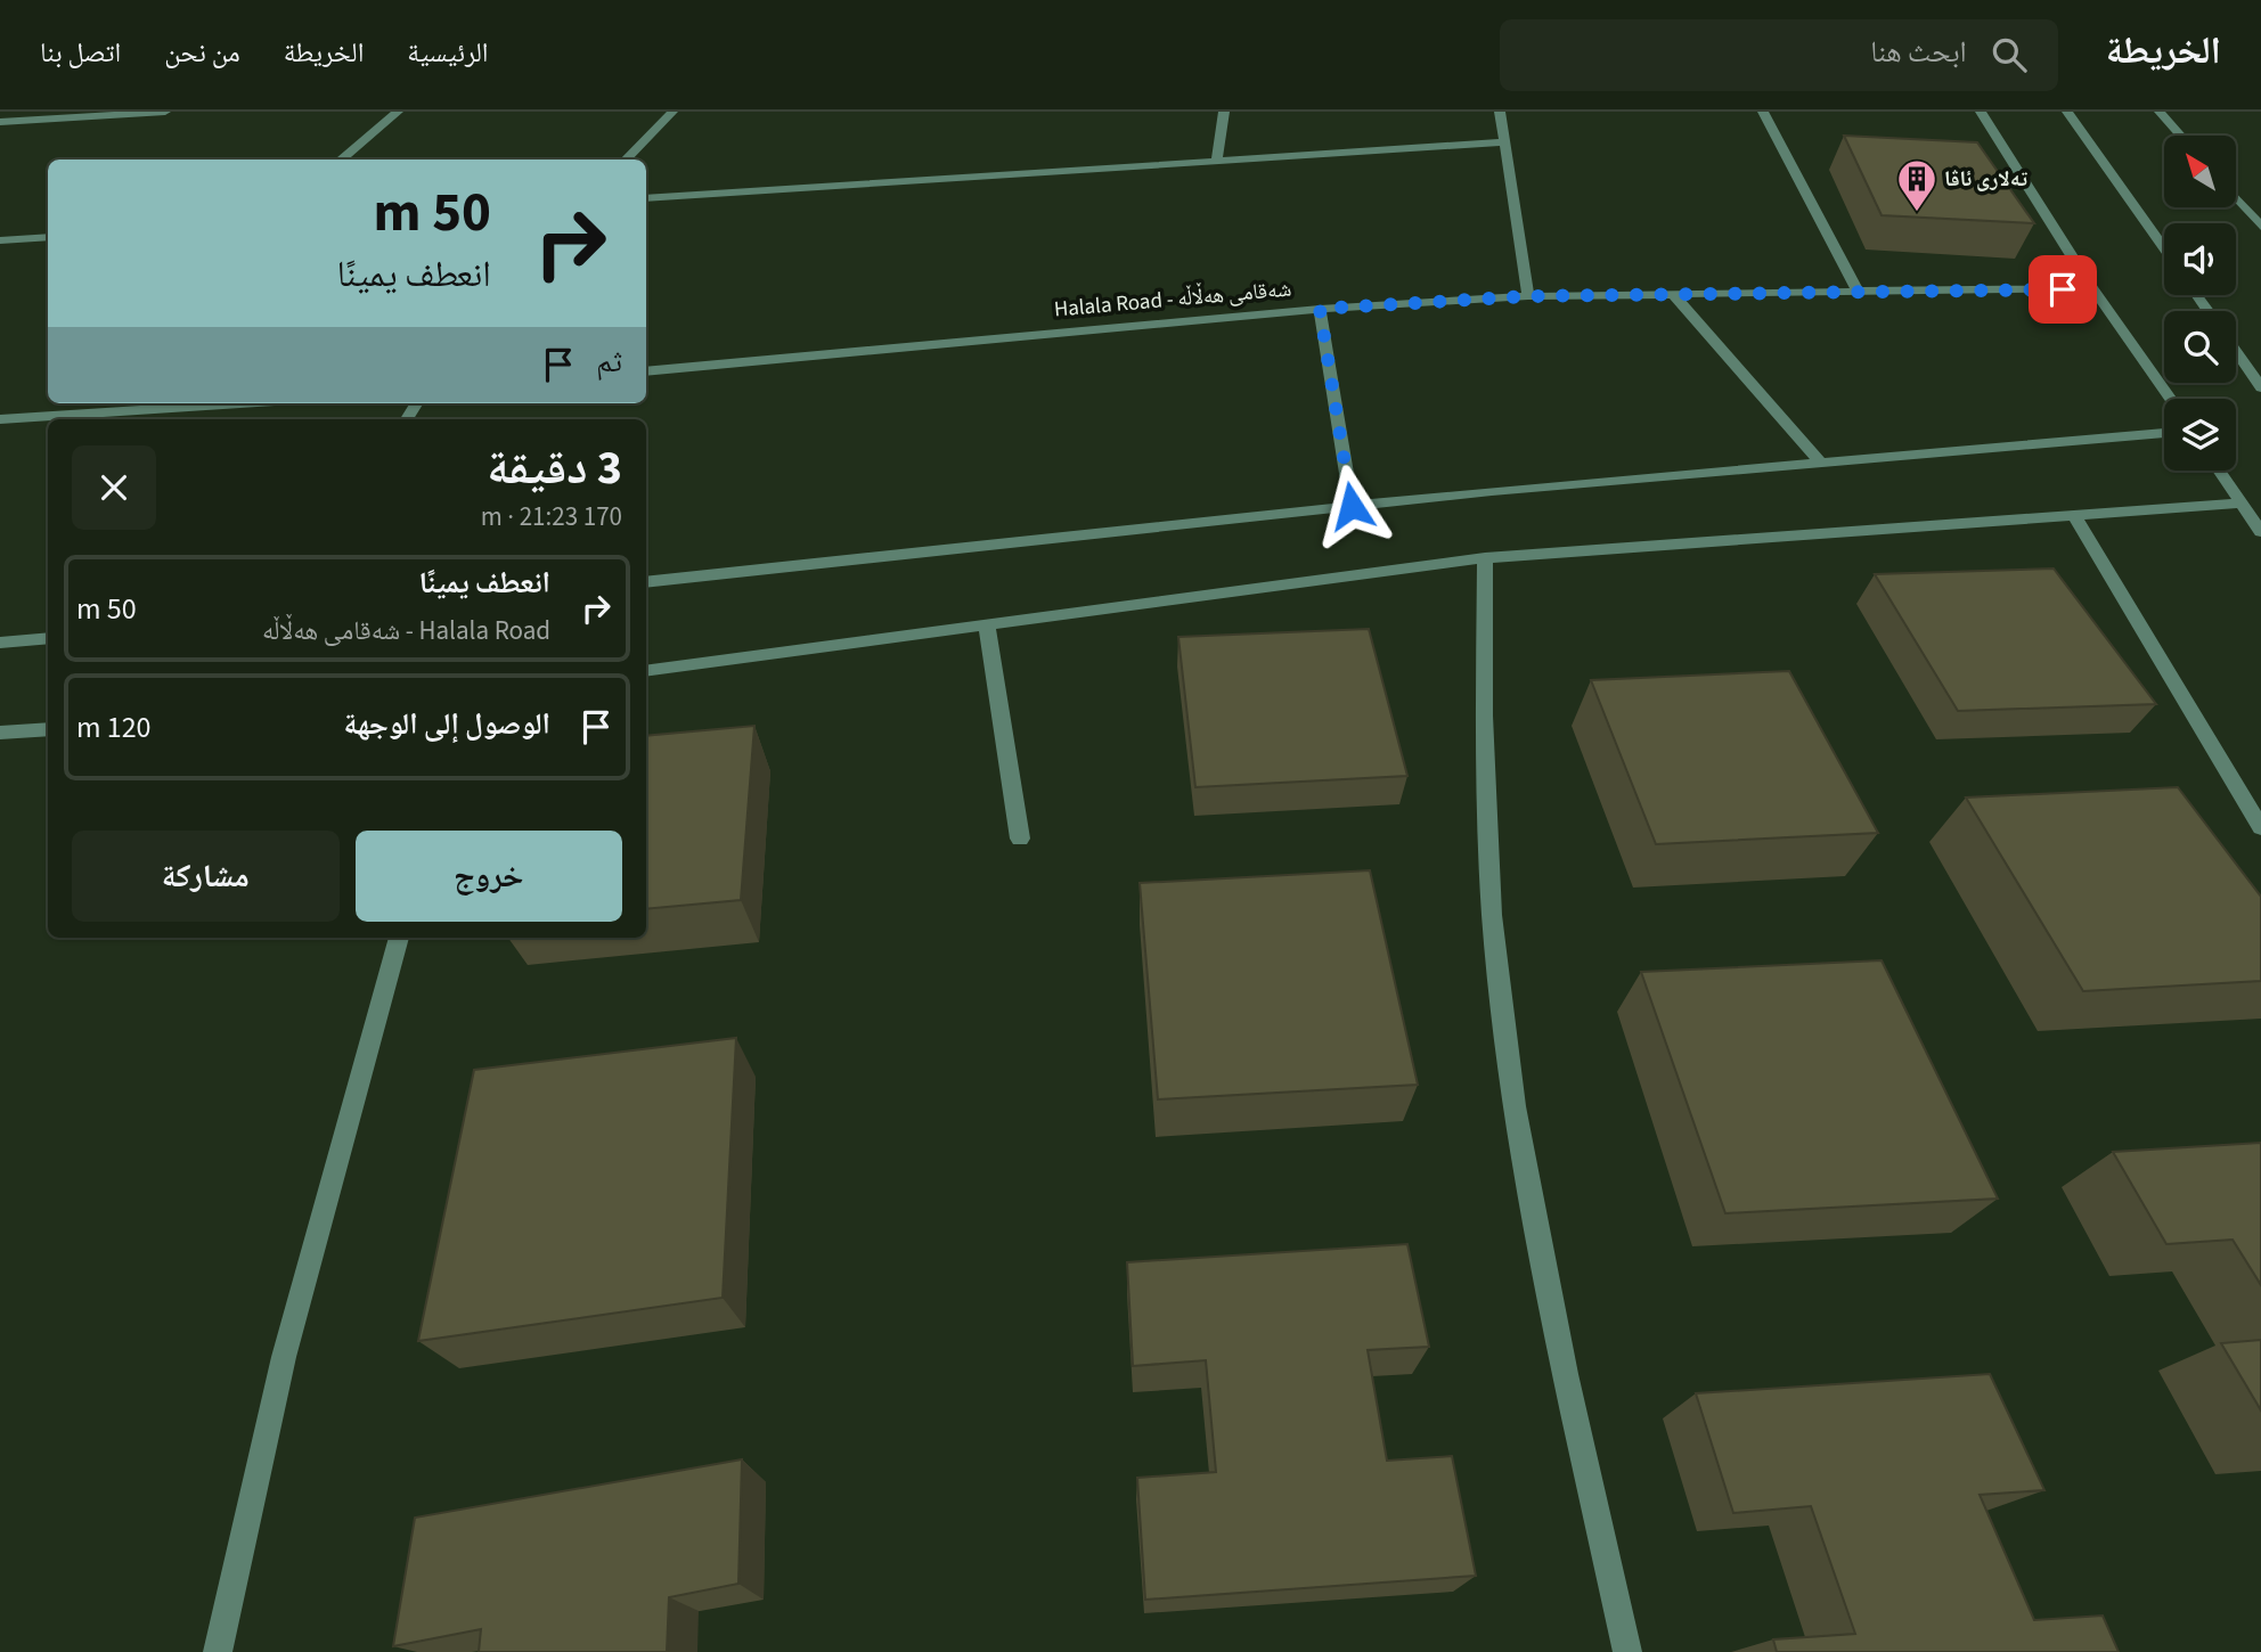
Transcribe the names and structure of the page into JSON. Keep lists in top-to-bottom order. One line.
{"streets":{"street":["Halala Road - شەقامی هەڵاڵە"]},"places":{"building":["تەلاری ئاڤا"]},"north":"top left","page":{"header":"الخريطة","search":"ابحث هنا","nav":["الرئيسية","الخريطة","من نحن","اتصل بنا"],"turn":["50 m","انعطف يمينًا"],"then":"ثم","heading":["3 دقيقة","170 m · 21:23"],"list":[{"name":"انعطف يمينًا","note":"Halala Road - شەقامی هەڵاڵە","value":"50 m"},{"name":"الوصول إلى الوجهة","value":"120 m"}],"buttons":["خروج","مشاركة"]}}
